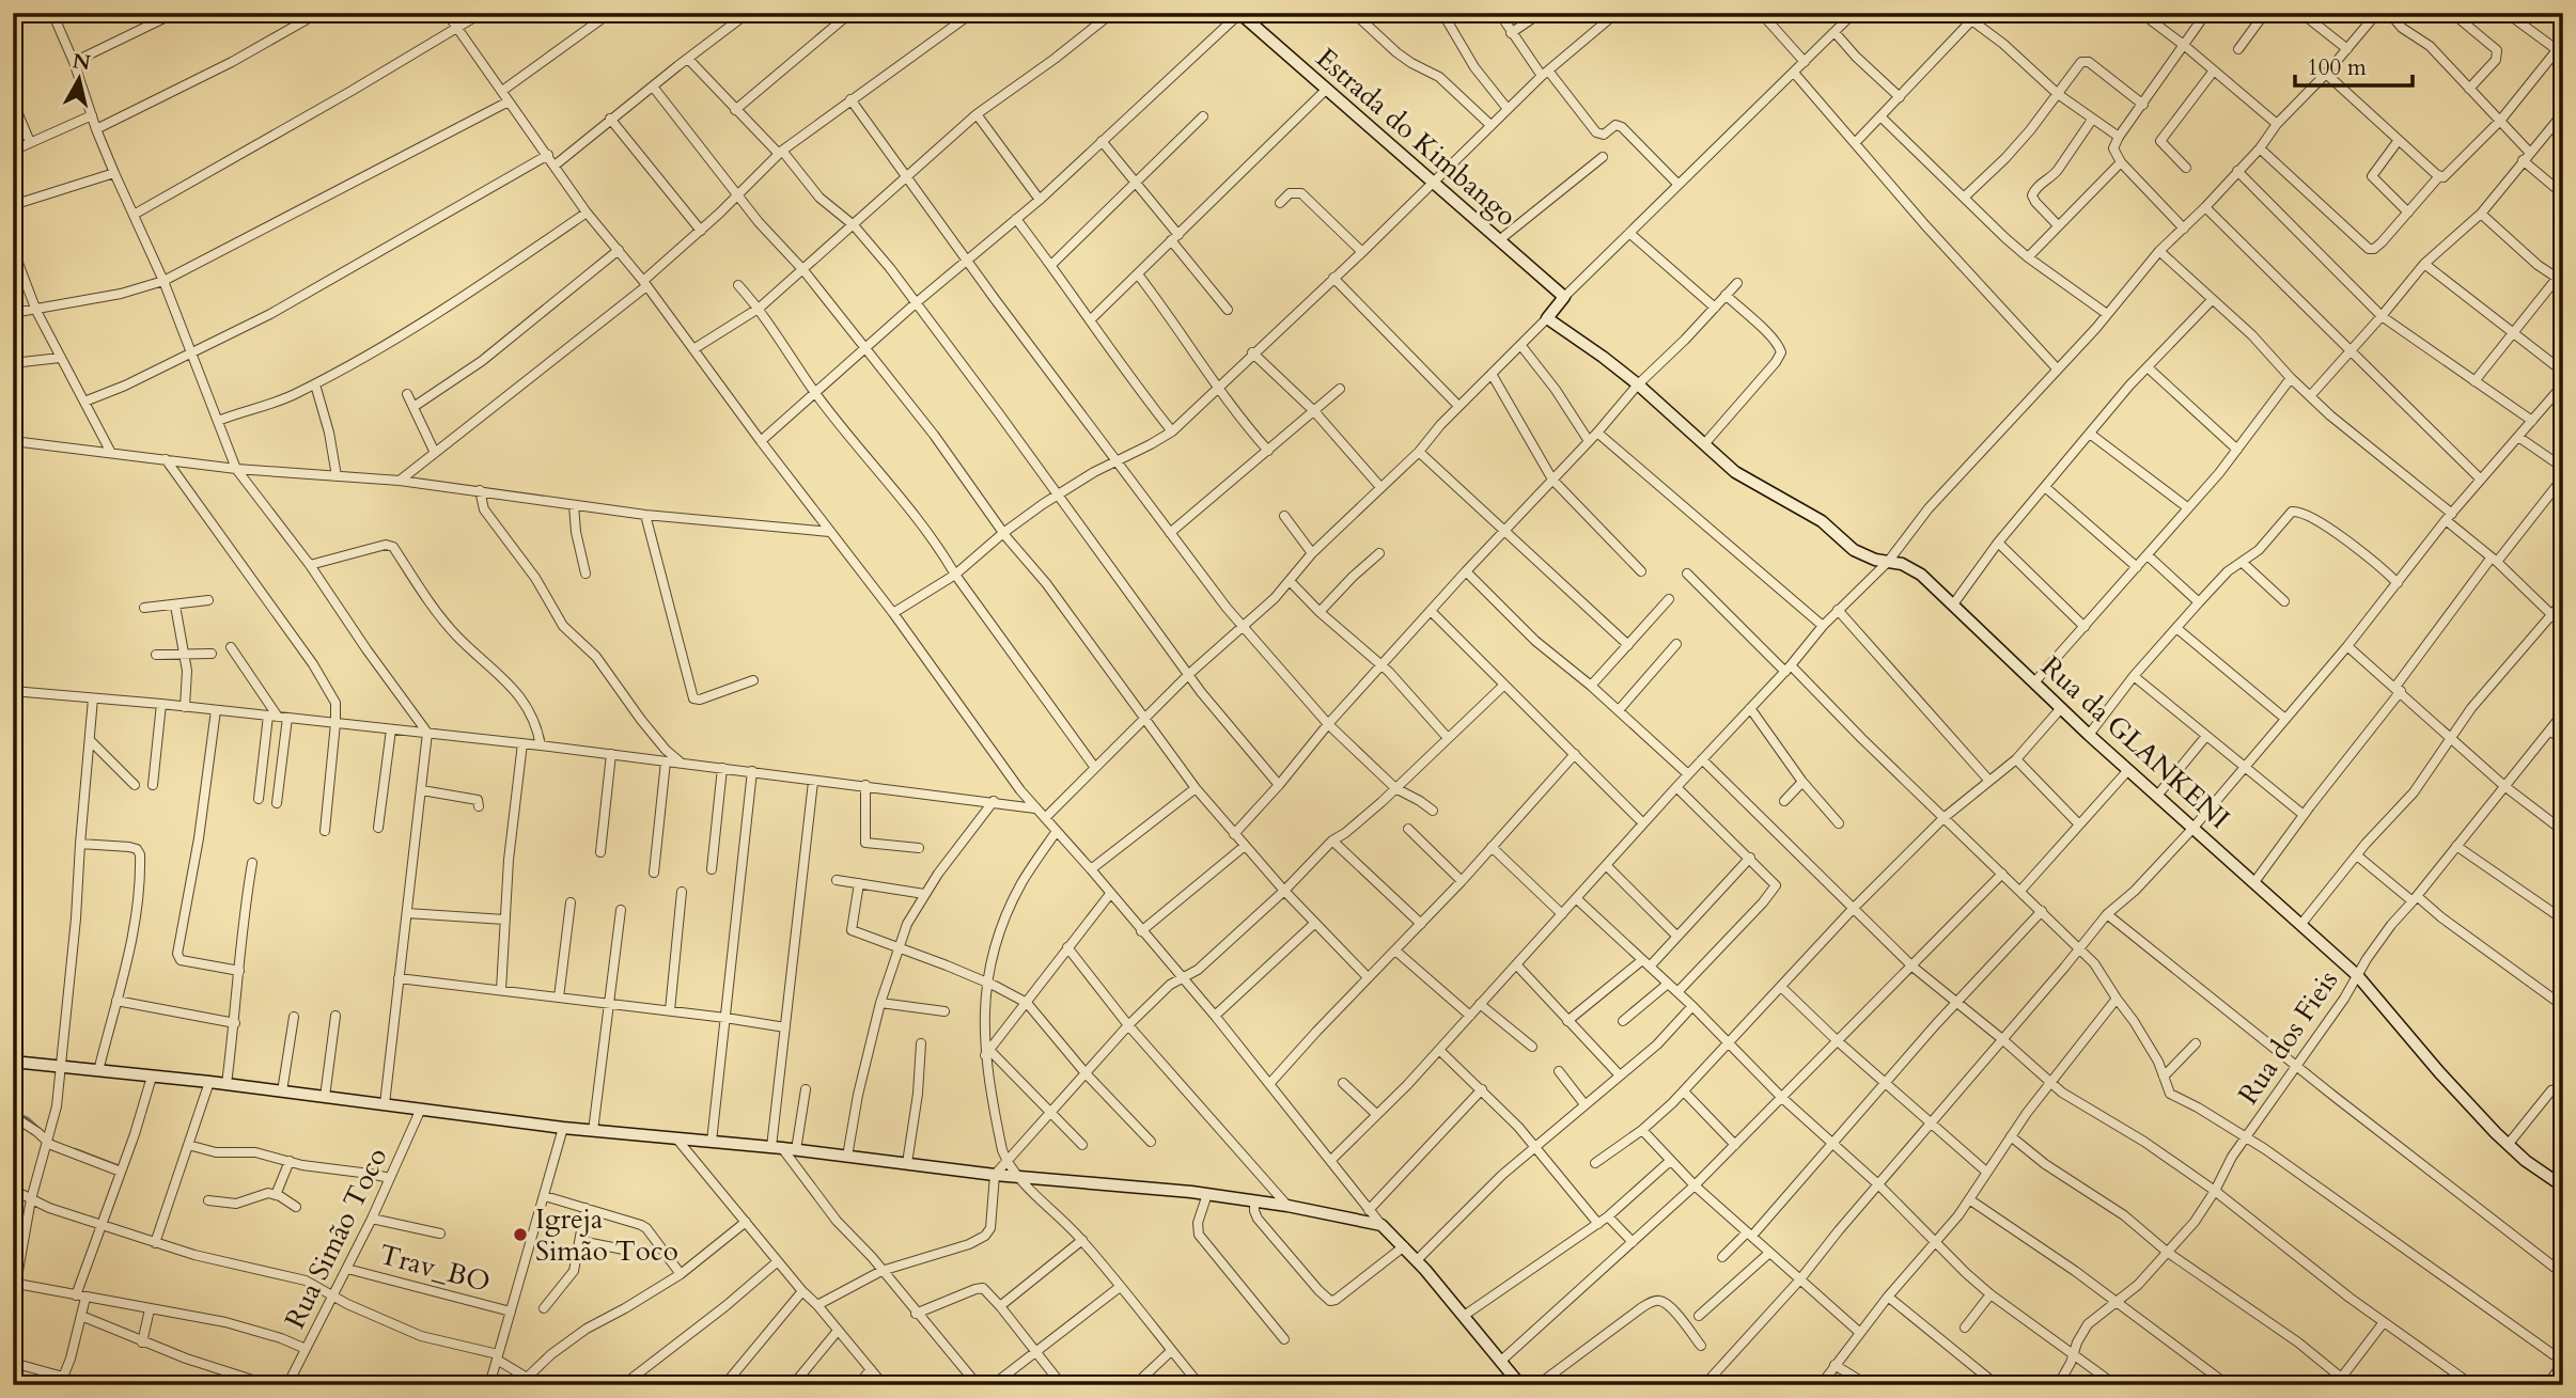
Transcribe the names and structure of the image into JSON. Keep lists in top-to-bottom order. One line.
{"streets":{"street":["Estrada do Kimbango","Rua da GLANKENI","Rua dos Fieis","Rua Simão Toco","Trav_BO"]},"crossings":[["Rua da GLANKENI","Rua dos Fieis"],["Rua Simão Toco","Trav_BO"]],"places":["Igreja Simão Toco"],"scale_bar":"100 m","north":"top"}
